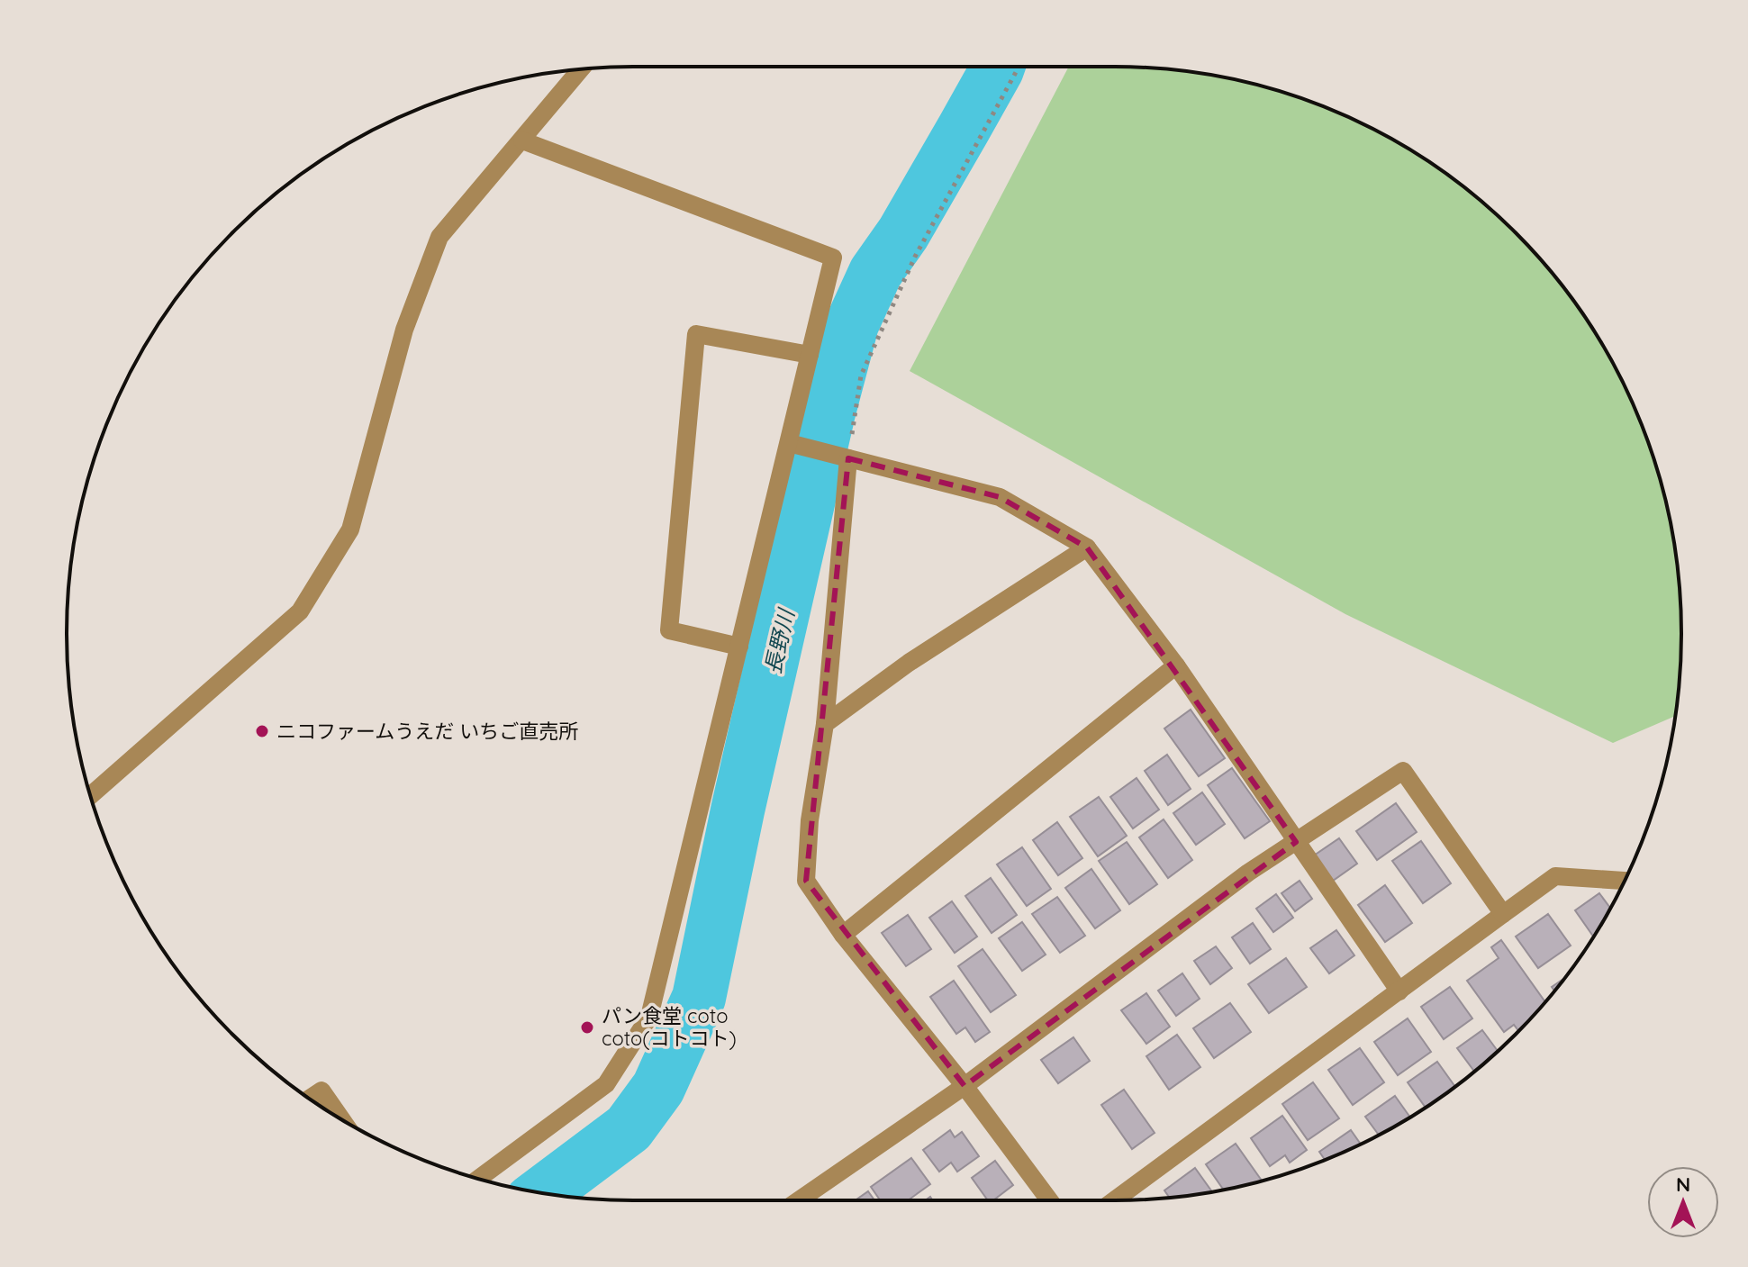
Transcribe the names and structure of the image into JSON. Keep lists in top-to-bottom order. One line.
{"water":["長野川"],"places":["ニコファームうえだ いちご直売所","パン食堂 coto coto(コトコト)"],"north":"top"}
